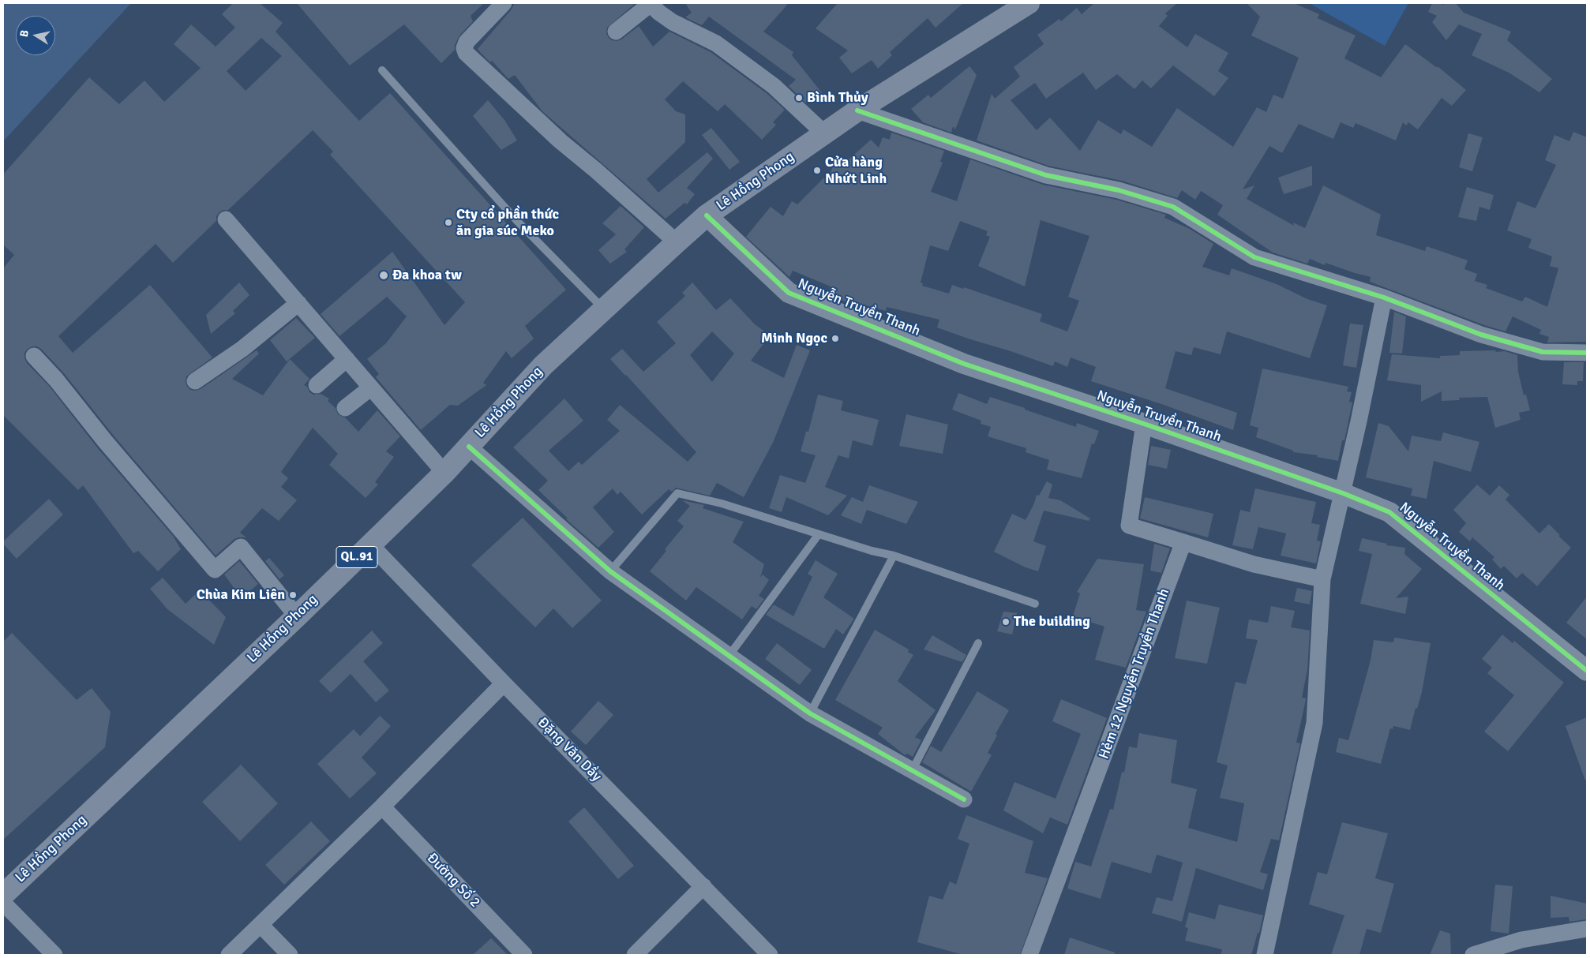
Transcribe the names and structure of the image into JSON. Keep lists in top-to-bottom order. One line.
{"streets":{"highway":["Lê Hồng Phong","QL.91"],"street":["Nguyễn Truyền Thanh","Hẻm 12 Nguyễn Truyền Thanh","Đặng Văn Dầy","Đường Số 2"]},"crossings":[["Lê Hồng Phong","Nguyễn Truyền Thanh"],["Lê Hồng Phong","Đặng Văn Dầy"]],"places":["Bình Thủy","Cửa hàng Nhứt Linh","Cty cổ phần thức ăn gia súc Meko","Đa khoa tw","Minh Ngọc","Chùa Kim Liên","The building"],"north":"left"}
